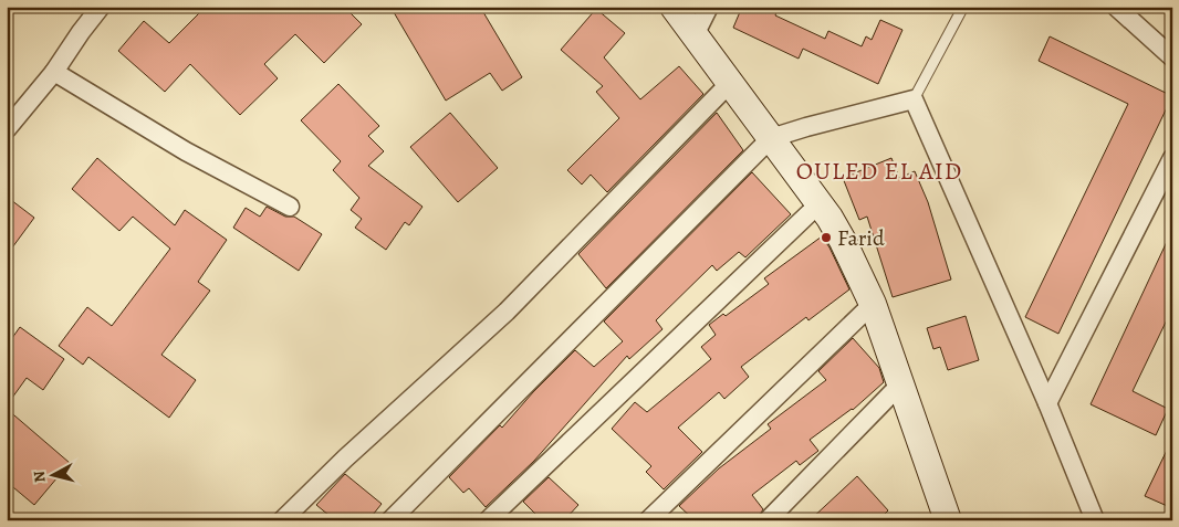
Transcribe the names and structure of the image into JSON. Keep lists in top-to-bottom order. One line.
{"districts":["OULED EL AID"],"places":["Farid"],"north":"left"}
